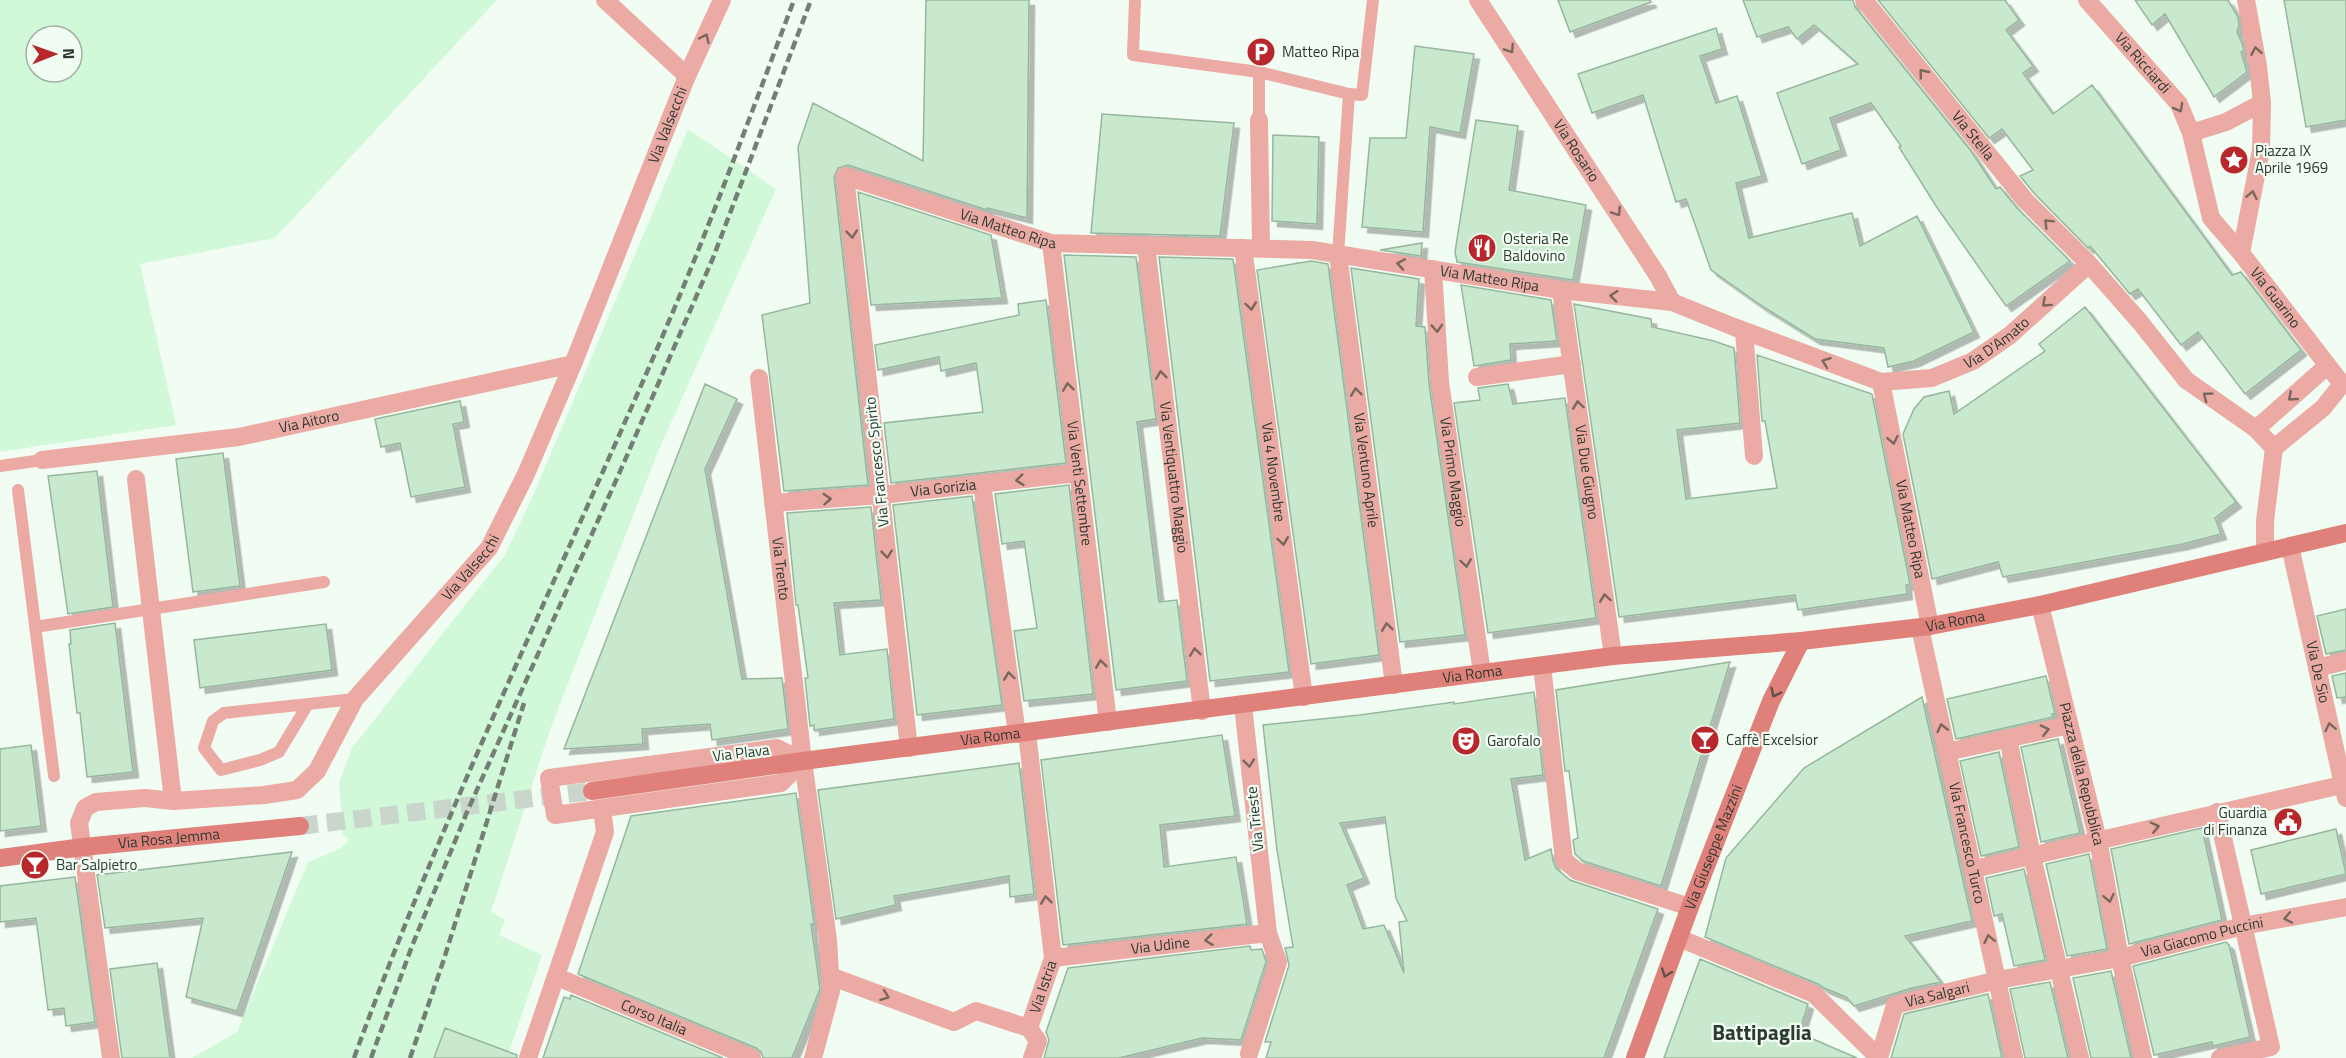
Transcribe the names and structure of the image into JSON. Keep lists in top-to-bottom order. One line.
{"streets":{"main road":["Via Roma","Via Rosa Jemma","Via Giuseppe Mazzini"],"street":["Via Ricciardi","Via Valsecchi","Via Stella","Via Rosario","Via Matteo Ripa","Via Guarino","Via D'Amato","Via Aitoro","Via Francesco Spirito","Via Ventuno Aprile","Via 4 Novembre","Via Primo Maggio","Via Due Giugno","Via Ventiquattro Maggio","Via Venti Settembre","Via Gorizia","Via Trento","Via De Sio","Via Plava","Piazza della Repubblica","Via Trieste","Via Francesco Turco","Via Giacomo Puccini","Via Udine","Via Istria","Via Salgari","Corso Italia"]},"crossings":[["Via Ricciardi","Via Guarino"],["Via Valsecchi","Via Aitoro"],["Via Valsecchi","Via Rosa Jemma"],["Via Stella","Via D'Amato"],["Via Rosario","Via Matteo Ripa"],["Via Matteo Ripa","Via D'Amato"],["Via Matteo Ripa","Via Francesco Spirito"],["Via Matteo Ripa","Via Ventuno Aprile"],["Via Matteo Ripa","Via 4 Novembre"],["Via Matteo Ripa","Via Primo Maggio"],["Via Matteo Ripa","Via Due Giugno"],["Via Matteo Ripa","Via Ventiquattro Maggio"],["Via Matteo Ripa","Via Venti Settembre"],["Via Matteo Ripa","Via Roma"],["Via Matteo Ripa","Via Francesco Turco"],["Via Francesco Spirito","Via Gorizia"],["Via Francesco Spirito","Via Roma"],["Via Ventuno Aprile","Via Roma"],["Via 4 Novembre","Via Roma"],["Via Primo Maggio","Via Roma"],["Via Due Giugno","Via Roma"],["Via Ventiquattro Maggio","Via Roma"],["Via Venti Settembre","Via Gorizia"],["Via Venti Settembre","Via Roma"],["Via Gorizia","Via Trento"],["Via Gorizia","Via Istria"],["Via Trento","Via Roma"],["Via Trento","Via Plava"],["Via Roma","Via De Sio"],["Via Roma","Via Plava"],["Via Roma","Piazza della Repubblica"],["Via Roma","Via Trieste"],["Via Roma","Via Francesco Turco"],["Via Roma","Via Giuseppe Mazzini"],["Via Roma","Via Istria"],["Via De Sio","Piazza della Repubblica"],["Via Trieste","Via Udine"],["Via Francesco Turco","Via Giacomo Puccini"],["Via Francesco Turco","Via Salgari"],["Via Giacomo Puccini","Via Salgari"],["Via Udine","Via Istria"]],"one_way":["Via Ricciardi","Via Stella","Via Rosario","Via D'Amato","Via Francesco Spirito","Via Ventuno Aprile","Via 4 Novembre","Via Primo Maggio","Via Due Giugno","Via Ventiquattro Maggio","Via Venti Settembre","Via De Sio","Via Trieste","Via Giuseppe Mazzini","Via Udine"],"districts":["Battipaglia"],"places":{"parking":["Matteo Ripa"],"place":["Piazza IX Aprile 1969"],"restaurant":["Osteria Re Baldovino"],"bar":["Caffè Excelsior","Bar Salpietro"],"theatre":["Garofalo"],"public building":["Guardia di Finanza"]},"north":"right"}
